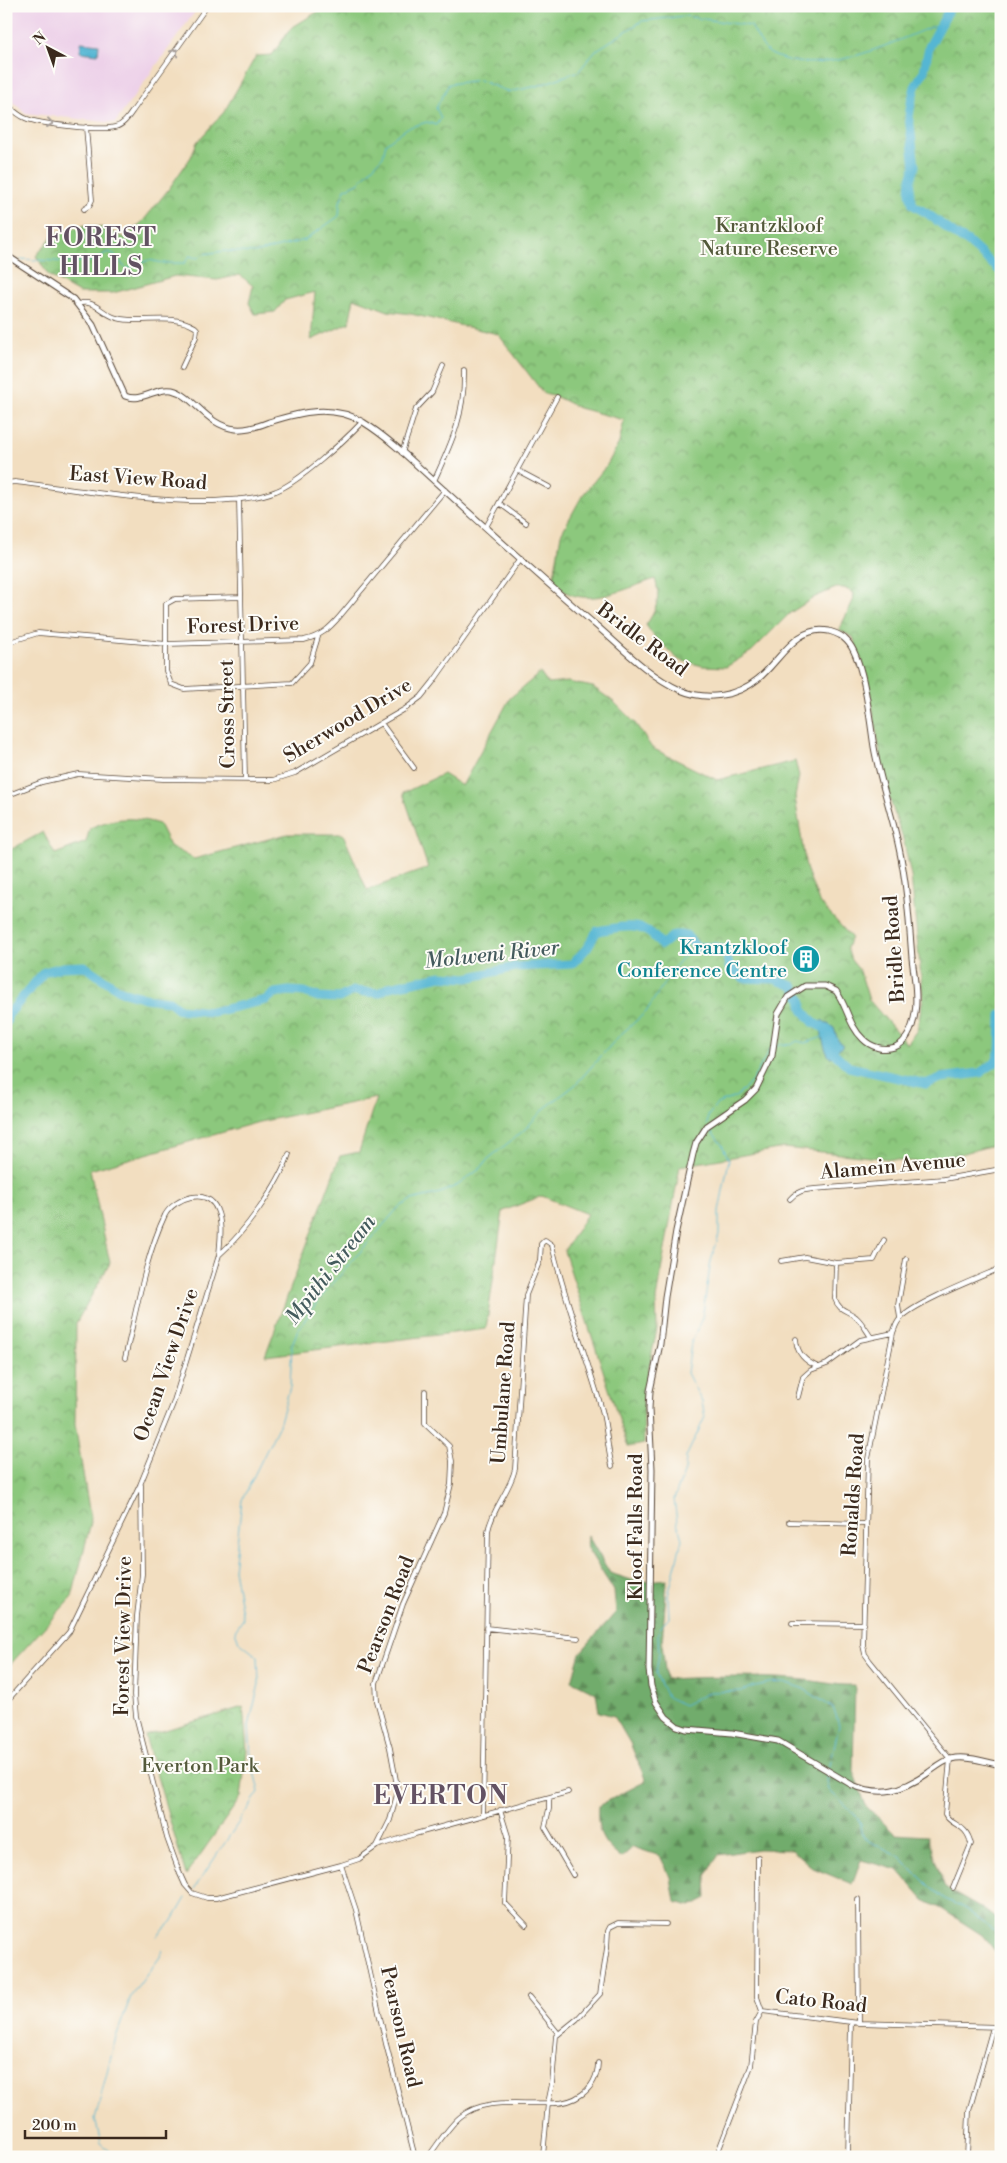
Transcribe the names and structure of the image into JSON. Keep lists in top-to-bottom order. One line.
{"streets":{"main road":["Bridle Road","Kloof Falls Road"],"street":["East View Road","Forest Drive","Cross Street","Sherwood Drive","Alamein Avenue","Ocean View Drive","Umbulane Road","Ronalds Road","Pearson Road","Forest View Drive","Cato Road"]},"crossings":[["East View Road","Bridle Road"],["East View Road","Cross Street"],["Forest Drive","Bridle Road"],["Forest Drive","Cross Street"],["Bridle Road","Sherwood Drive"],["Bridle Road","Kloof Falls Road"],["Cross Street","Sherwood Drive"],["Ocean View Drive","Forest View Drive"],["Ronalds Road","Kloof Falls Road"],["Pearson Road","Forest View Drive"]],"districts":["FOREST HILLS","EVERTON"],"water":["Molweni River","Mpithi Stream"],"parks":["Krantzkloof Nature Reserve","Everton Park"],"places":{"building":["Krantzkloof Conference Centre"]},"scale_bar":"200 m","north":"top left"}
